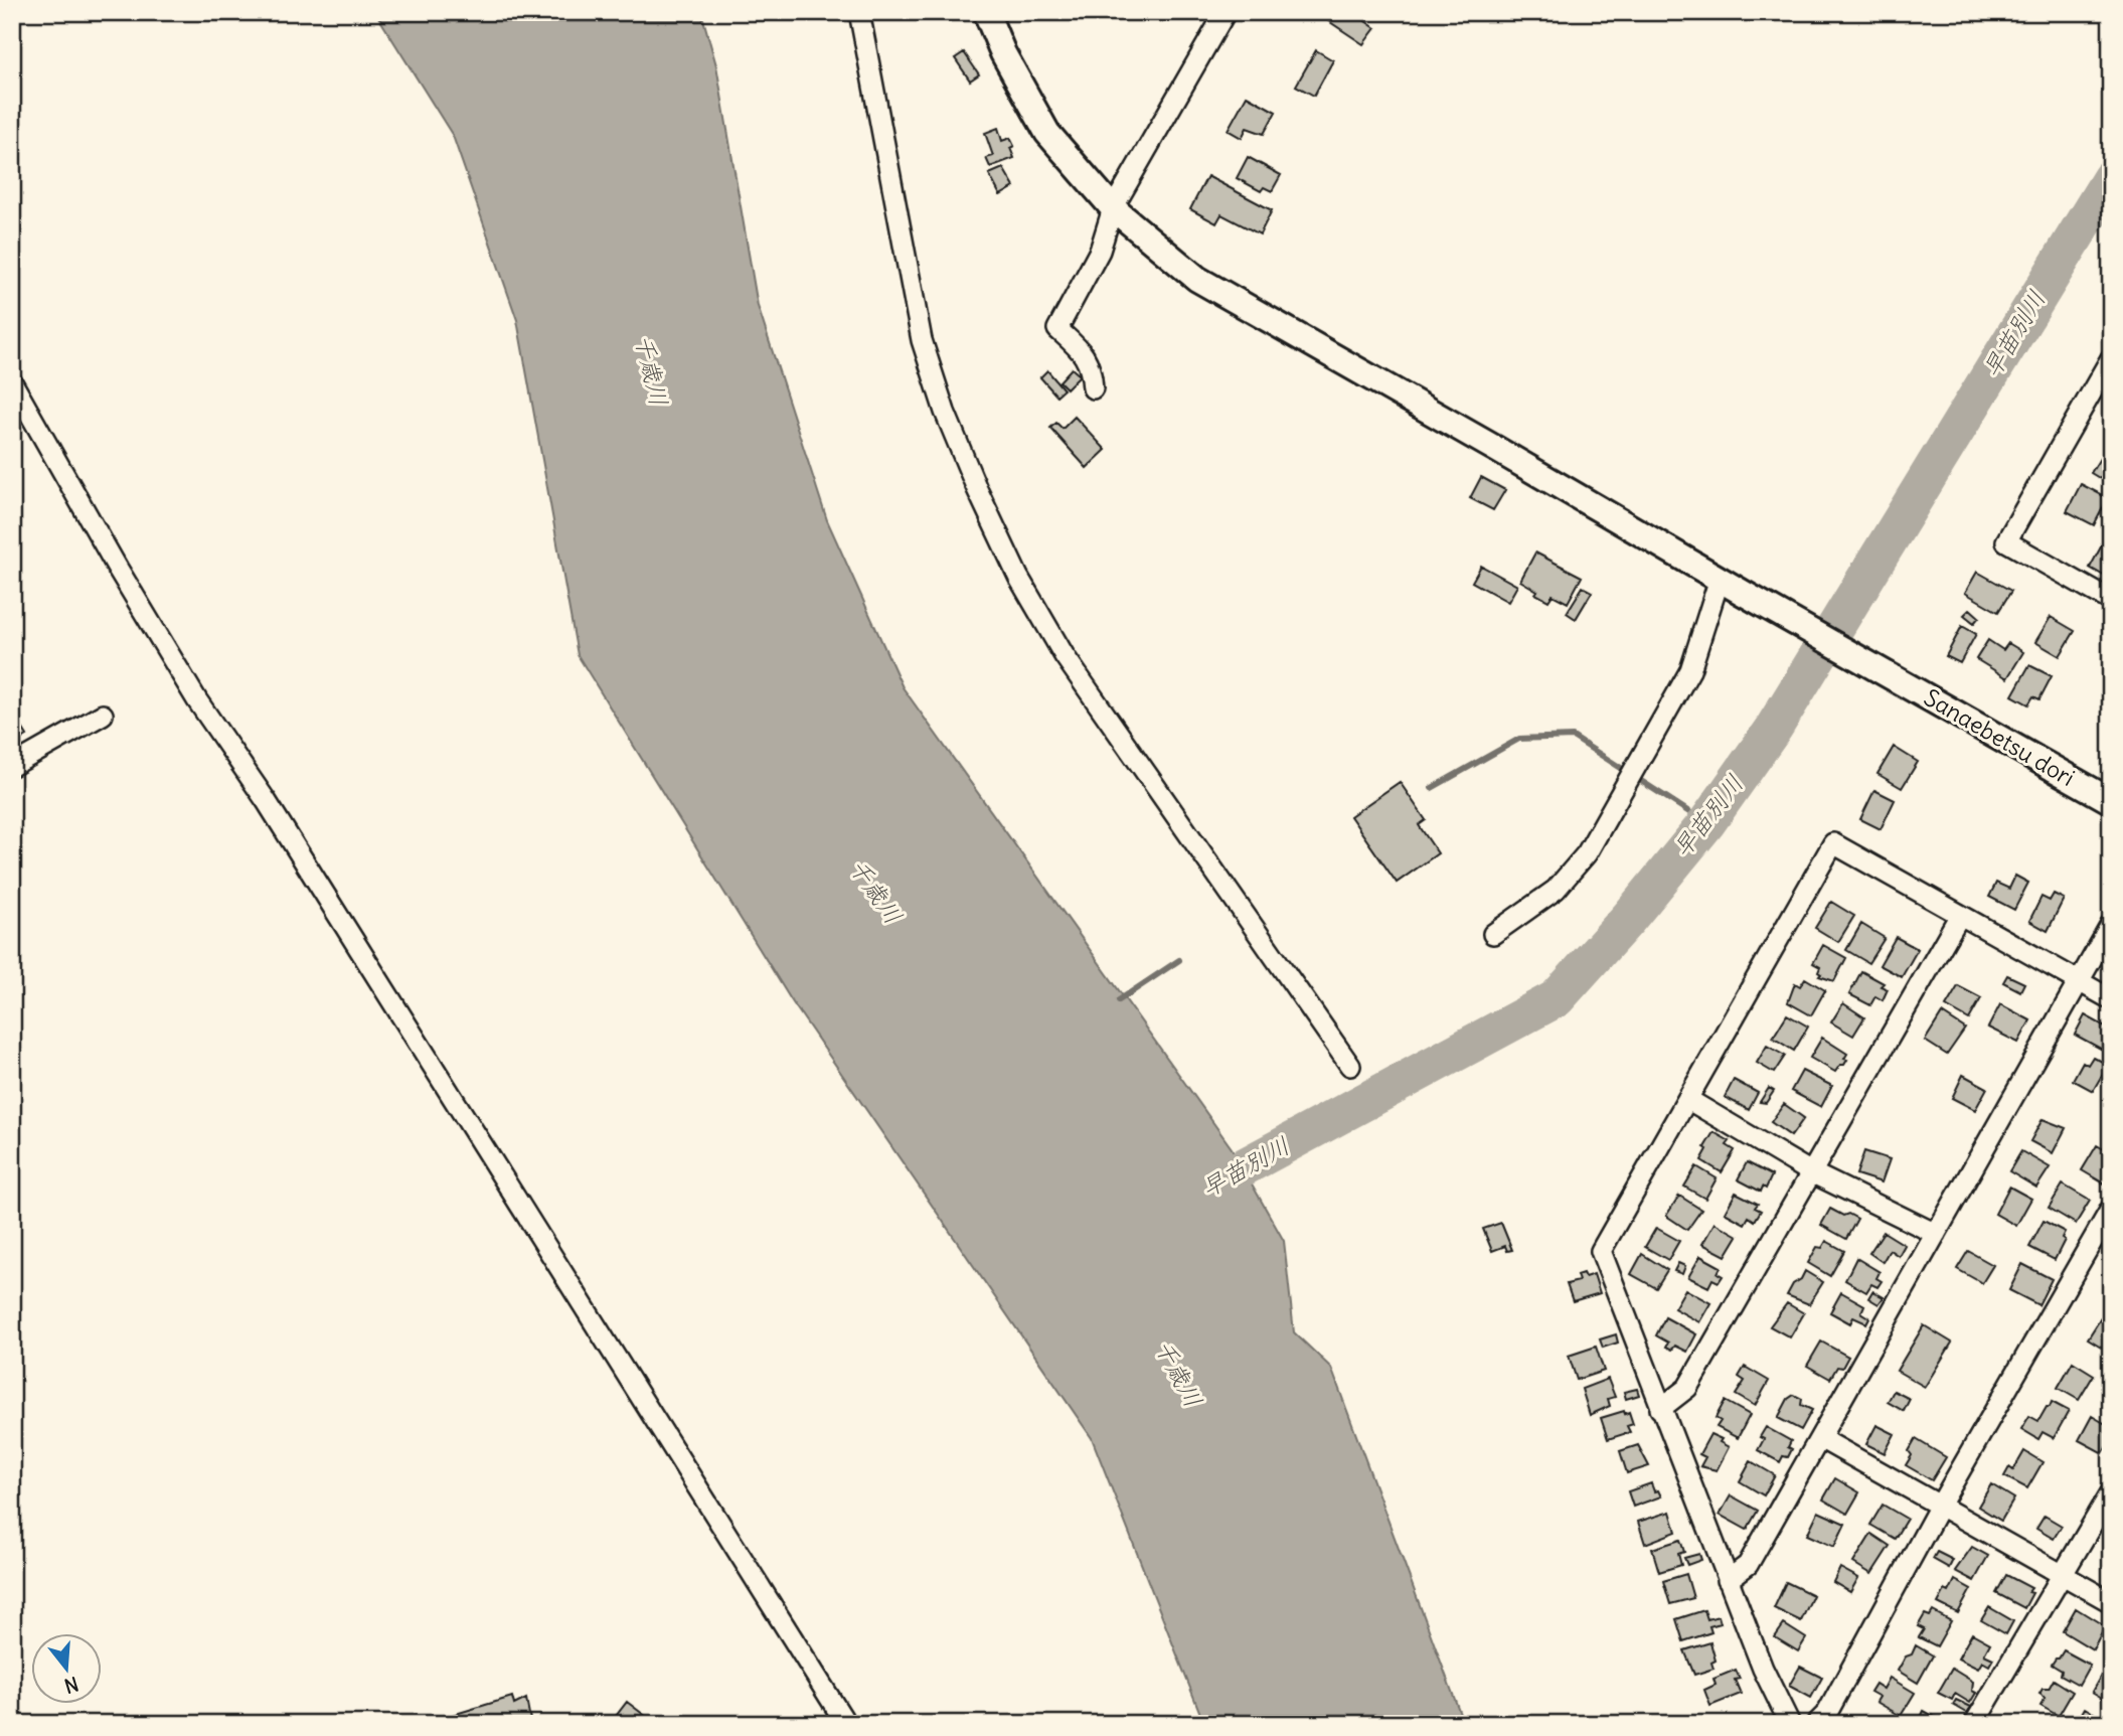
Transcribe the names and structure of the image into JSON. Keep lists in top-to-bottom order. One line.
{"streets":{"street":["Sanaebetsu dori"]},"water":["早苗別川","千歳川"],"north":"bottom"}
